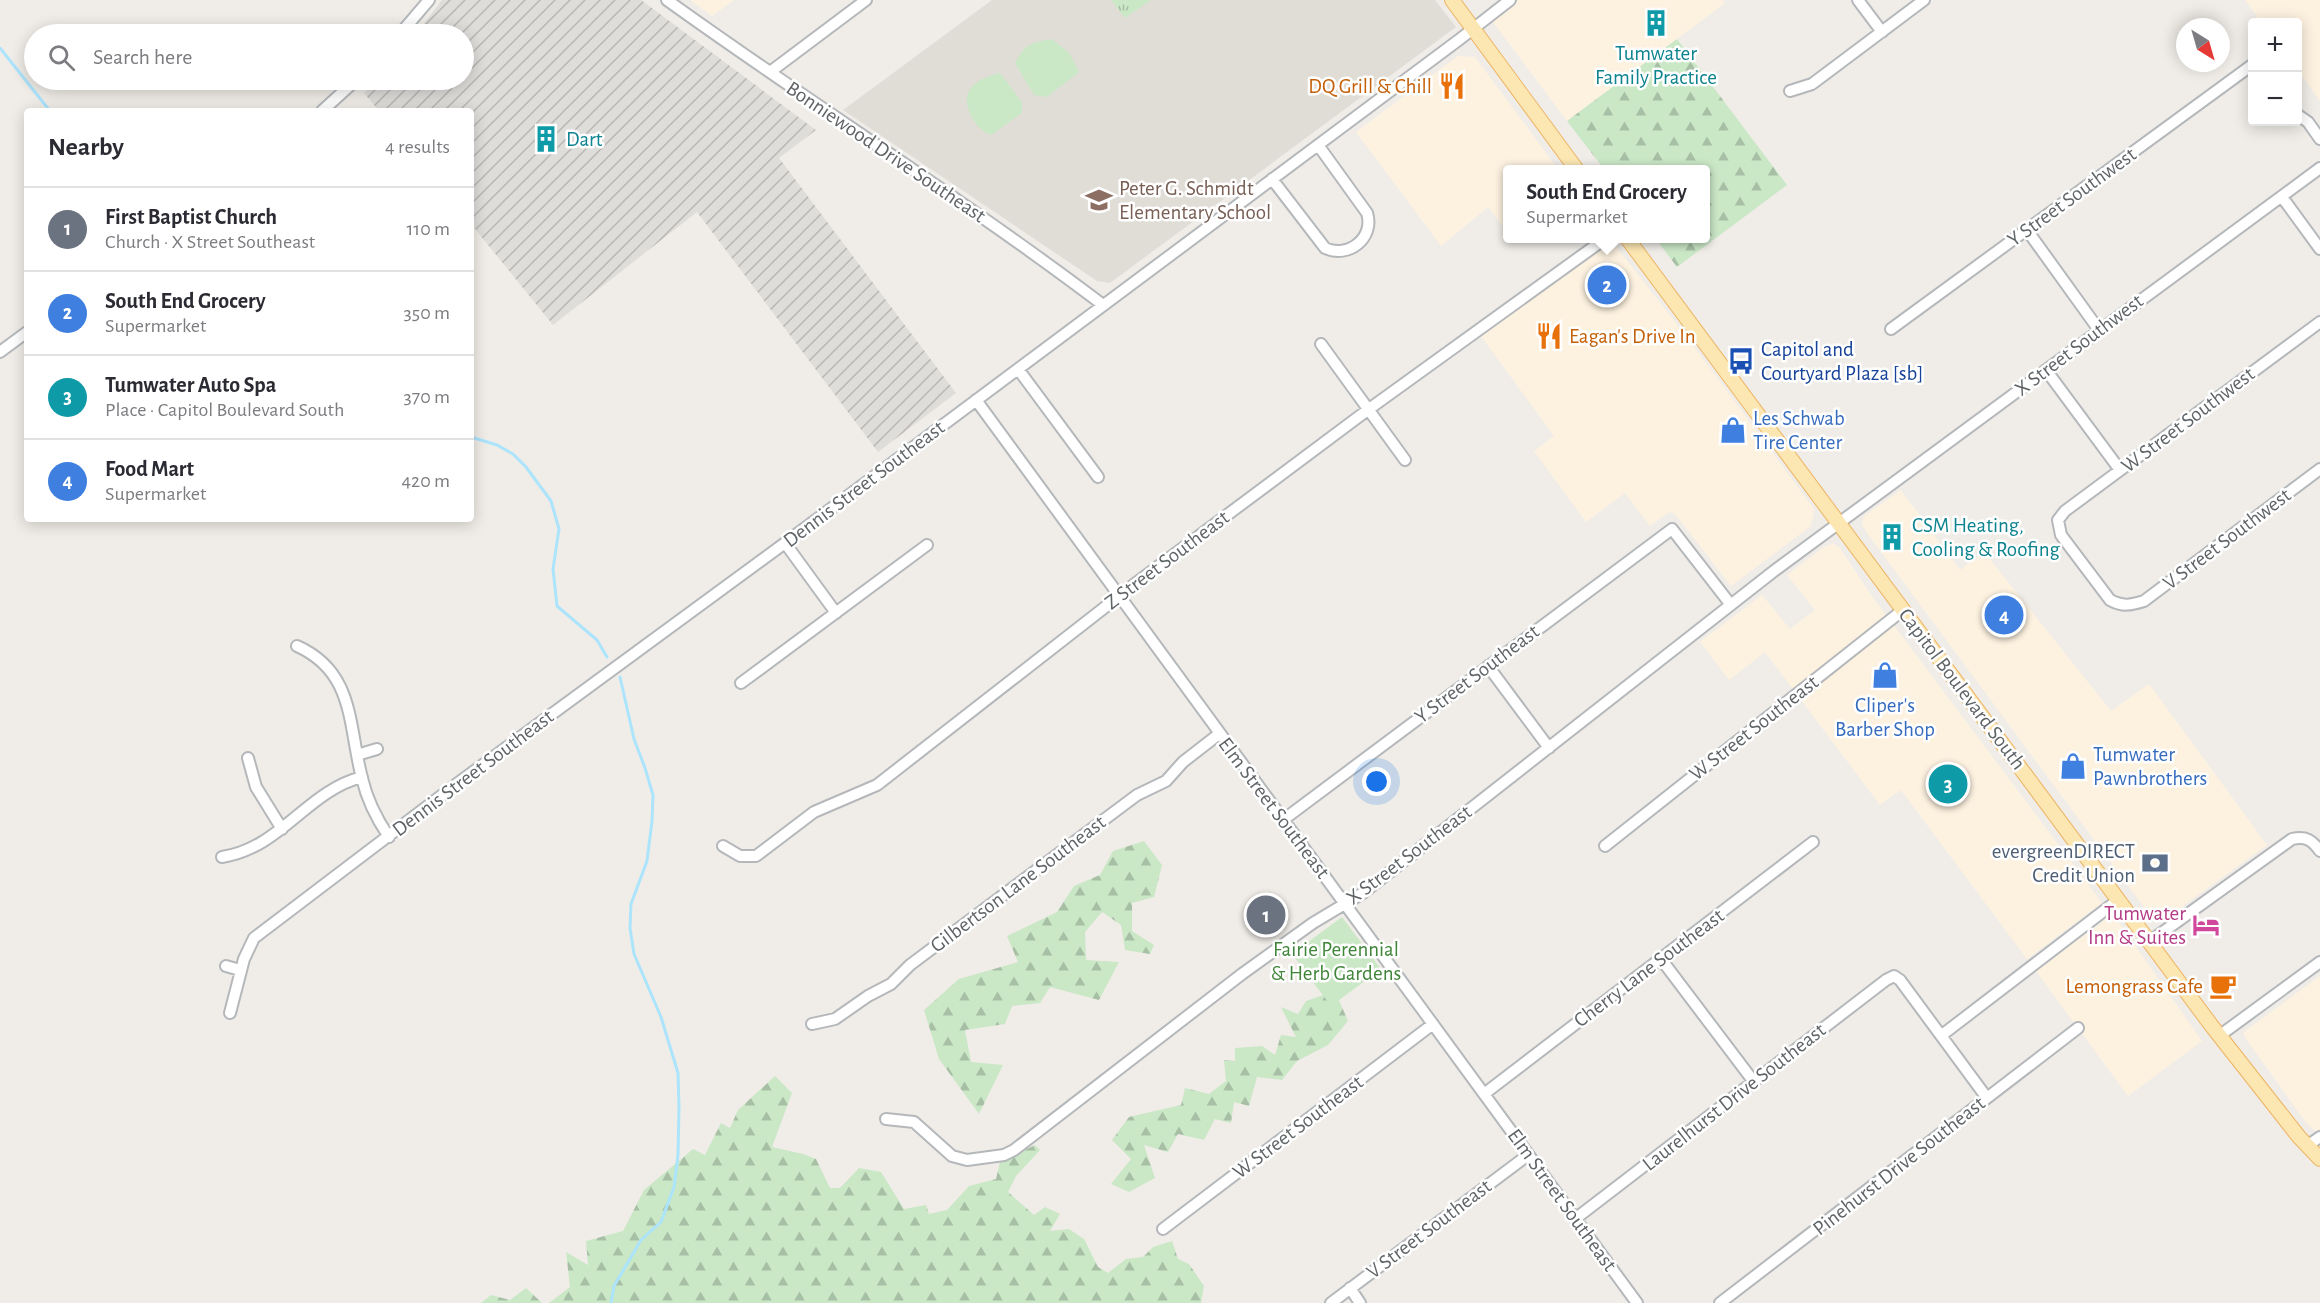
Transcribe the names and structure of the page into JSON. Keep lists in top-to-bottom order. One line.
{"streets":{"main road":["Capitol Boulevard South"],"street":["Bonniewood Drive Southeast","Y Street Southwest","X Street Southwest","W Street Southwest","Dennis Street Southeast","V Street Southwest","Z Street Southeast","Y Street Southeast","W Street Southeast","Elm Street Southeast","X Street Southeast","Gilbertson Lane Southeast","Cherry Lane Southeast","Laurelhurst Drive Southeast","Pinehurst Drive Southeast","V Street Southeast"]},"crossings":[["Bonniewood Drive Southeast","Dennis Street Southeast"],["X Street Southwest","Capitol Boulevard South"],["X Street Southwest","X Street Southeast"],["W Street Southwest","V Street Southwest"],["Dennis Street Southeast","Elm Street Southeast"],["Z Street Southeast","Elm Street Southeast"],["Y Street Southeast","Elm Street Southeast"],["Y Street Southeast","X Street Southeast"],["Capitol Boulevard South","W Street Southeast"],["Capitol Boulevard South","X Street Southeast"],["W Street Southeast","Elm Street Southeast"],["Elm Street Southeast","X Street Southeast"],["Elm Street Southeast","Gilbertson Lane Southeast"],["Elm Street Southeast","Cherry Lane Southeast"],["Elm Street Southeast","Laurelhurst Drive Southeast"],["Elm Street Southeast","V Street Southeast"]],"parks":["Fairie Perennial & Herb Gardens"],"places":{"building":["Tumwater Family Practice","Dart","CSM Heating, Cooling & Roofing"],"restaurant":["DQ Grill & Chill","Eagan's Drive In"],"school or university":["Peter G. Schmidt Elementary School"],"bus stop":["Capitol and Courtyard Plaza [sb]"],"shop":["Les Schwab Tire Center","Cliper's Barber Shop","Tumwater Pawnbrothers"],"bank":["evergreenDIRECT Credit Union"],"hotel":["Tumwater Inn & Suites"],"cafe":["Lemongrass Cafe"]},"north":"bottom right","page":{"map_buttons":["+","−"],"search":"Search here","heading":["Nearby","4 results"],"popup":["South End Grocery","Supermarket"],"list":[{"mark":"1","name":"First Baptist Church","note":"Church · X Street Southeast","value":"110 m"},{"mark":"2","name":"South End Grocery","note":"Supermarket","value":"350 m"},{"mark":"3","name":"Tumwater Auto Spa","note":"Place · Capitol Boulevard South","value":"370 m"},{"mark":"4","name":"Food Mart","note":"Supermarket","value":"420 m"}],"pins":["2","4","3","1"]}}
